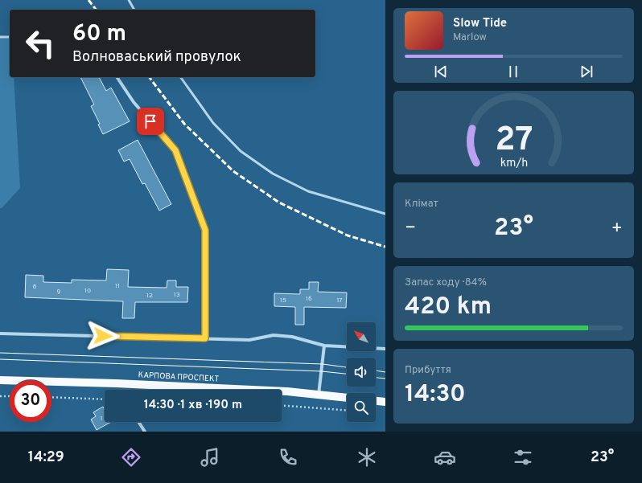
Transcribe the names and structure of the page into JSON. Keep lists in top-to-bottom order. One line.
{"streets":{"main road":["КАРПОВА ПРОСПЕКТ"]},"house_numbers":["11","8","10","9","13","12","16","15","17","1"],"north":"top left","page":{"turn":["60 m","Волноваський провулок"],"song":["Slow Tide","Marlow"],"tile":["Клімат",["Запас ходу · 84%","420 km"],["Прибуття","14:30"]],"heat":["−","23°","+"],"limit":"30","trip":"14:30 · 1 хв · 190 m","tabs":["14:29","23°"],"gauge":["27","km/h"]}}
